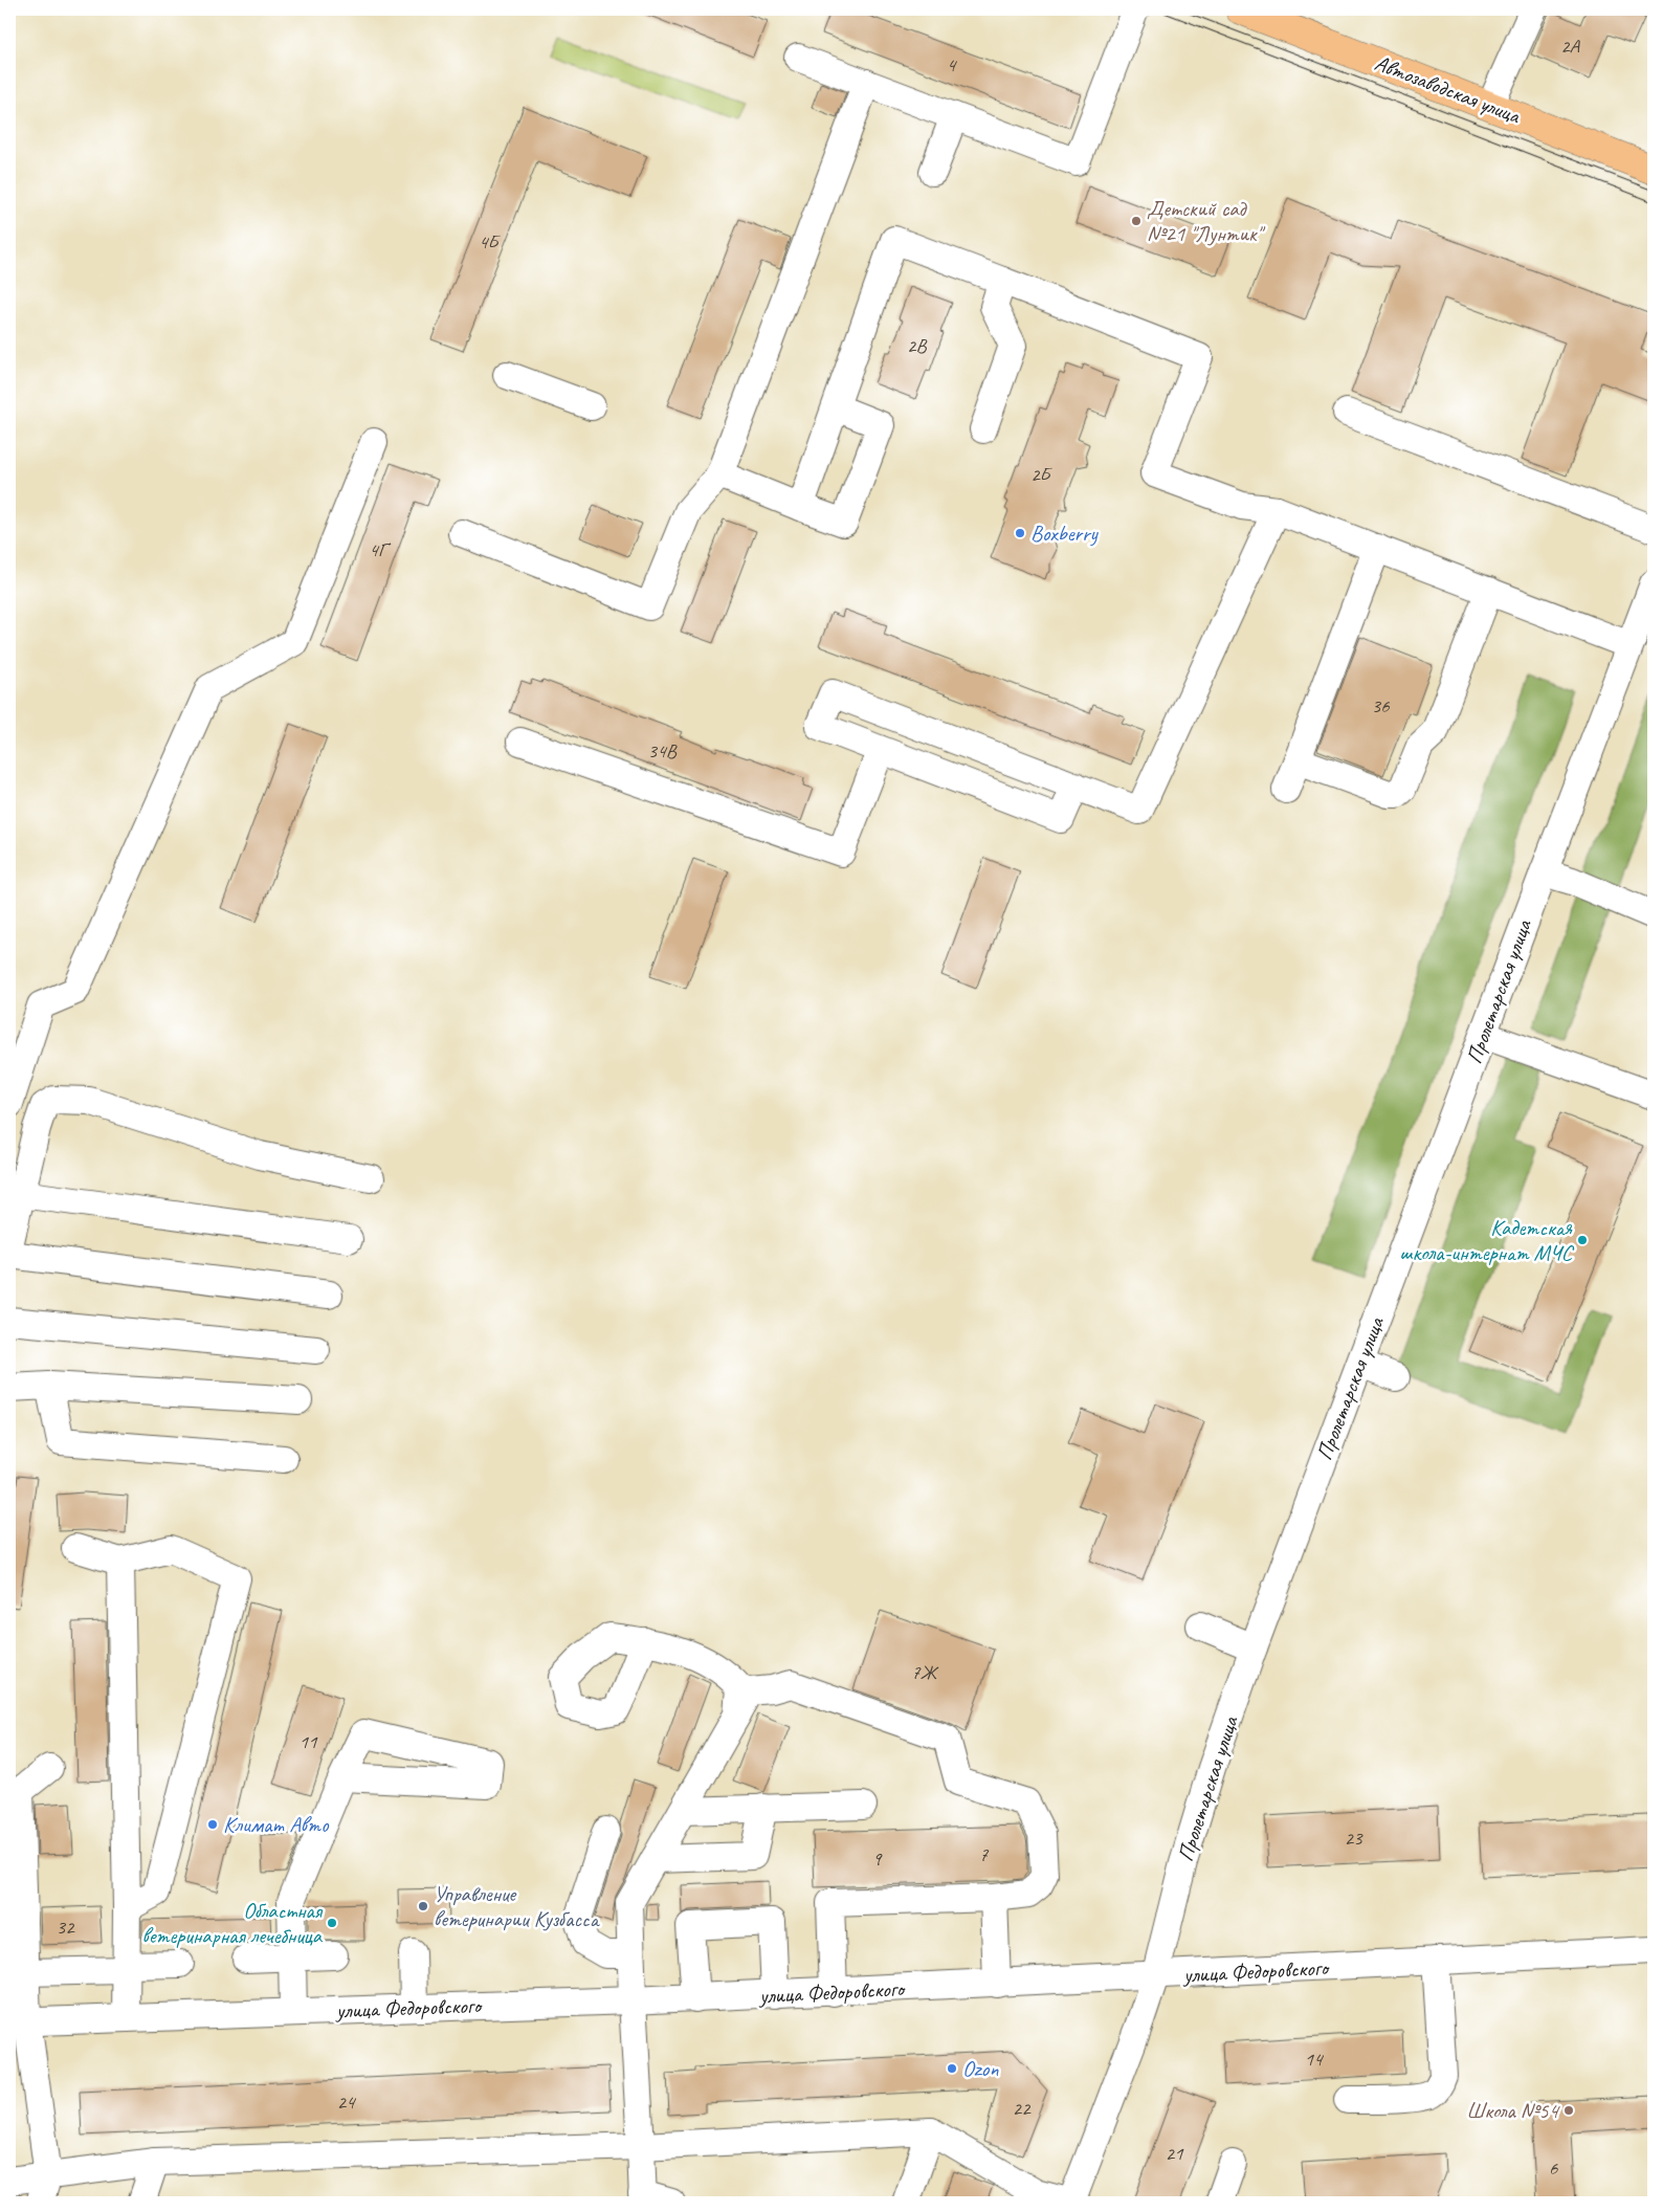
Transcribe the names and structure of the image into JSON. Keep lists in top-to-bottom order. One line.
{"streets":{"main road":["Автозаводская улица"],"street":["Пролетарская улица","улица Федоровского"]},"crossings":[["Пролетарская улица","улица Федоровского"]],"places":["Детский сад №21 \"Лунтик\"","Boxberry","Кадетская школа-интернат МЧС","Климат Авто","Управление ветеринарии Кузбасса","Областная ветеринарная лечебница","Ozon","Школа №54"],"house_numbers":["2А","4","4Б","2В","2Б","4Г","36","34В","7Ж","11","23","7","9","32","14","24","22","21","6"]}
